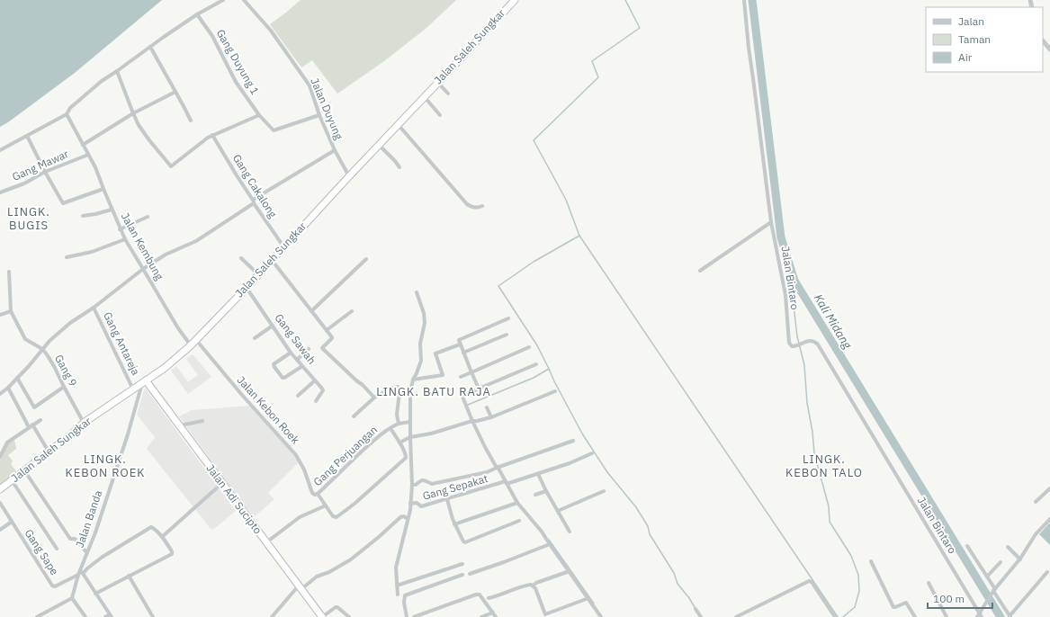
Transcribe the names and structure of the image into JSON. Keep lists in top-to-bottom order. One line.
{"streets":{"highway":["Jalan Saleh Sungkar","Jalan Adi Sucipto"],"street":["Gang Duyung 1","Jalan Duyung","Gang Mawar","Gang Cakalong","Jalan Kembung","Jalan Bintaro","Gang Sawah","Gang Antareja","Gang 9","Jalan Kebon Roek","Gang Perjuangan","Gang Sepakat","Jalan Banda","Gang Sape"]},"crossings":[["Jalan Saleh Sungkar","Jalan Duyung"],["Jalan Saleh Sungkar","Gang Cakalong"],["Jalan Saleh Sungkar","Jalan Kembung"],["Jalan Saleh Sungkar","Gang Sawah"],["Jalan Saleh Sungkar","Gang Antareja"],["Jalan Saleh Sungkar","Gang 9"],["Jalan Saleh Sungkar","Jalan Kebon Roek"],["Jalan Saleh Sungkar","Jalan Adi Sucipto"],["Jalan Saleh Sungkar","Jalan Banda"],["Gang Duyung 1","Jalan Duyung"],["Gang Mawar","Jalan Kembung"],["Jalan Kembung","Jalan Kebon Roek"],["Gang Antareja","Gang 9"],["Jalan Kebon Roek","Gang Perjuangan"],["Jalan Adi Sucipto","Jalan Banda"],["Jalan Banda","Gang Sape"]],"districts":["LINGK. BUGIS","LINGK. BATU RAJA","LINGK. KEBON ROEK","LINGK. KEBON TALO"],"water":["Kali Midang"],"legend":["Jalan","Taman","Air"],"scale_bar":"100 m"}
